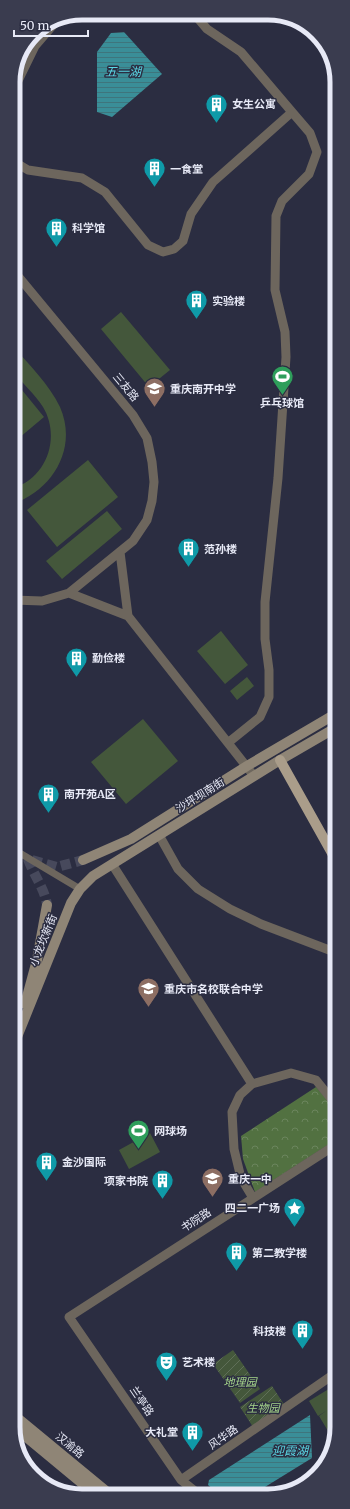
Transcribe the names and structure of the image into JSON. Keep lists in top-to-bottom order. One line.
{"streets":{"main road":["沙坪坝南街","小龙坎新街","汉渝路"],"street":["三友路","书院路","兰亭路","风华路"]},"crossings":[["沙坪坝南街","小龙坎新街"],["书院路","兰亭路"],["兰亭路","风华路"]],"water":["五一湖","迎霞湖"],"parks":["地理园","生物园"],"places":{"building":["女生公寓","一食堂","科学馆","实验楼","范孙楼","勤俭楼","南开苑A区","金沙国际","项家书院","第二教学楼","科技楼","大礼堂"],"sports":["乒乓球馆","网球场"],"school or university":["重庆南开中学","重庆市名校联合中学","重庆一中"],"place":["四二一广场"],"theatre":["艺术楼"]},"scale_bar":"50 m"}
